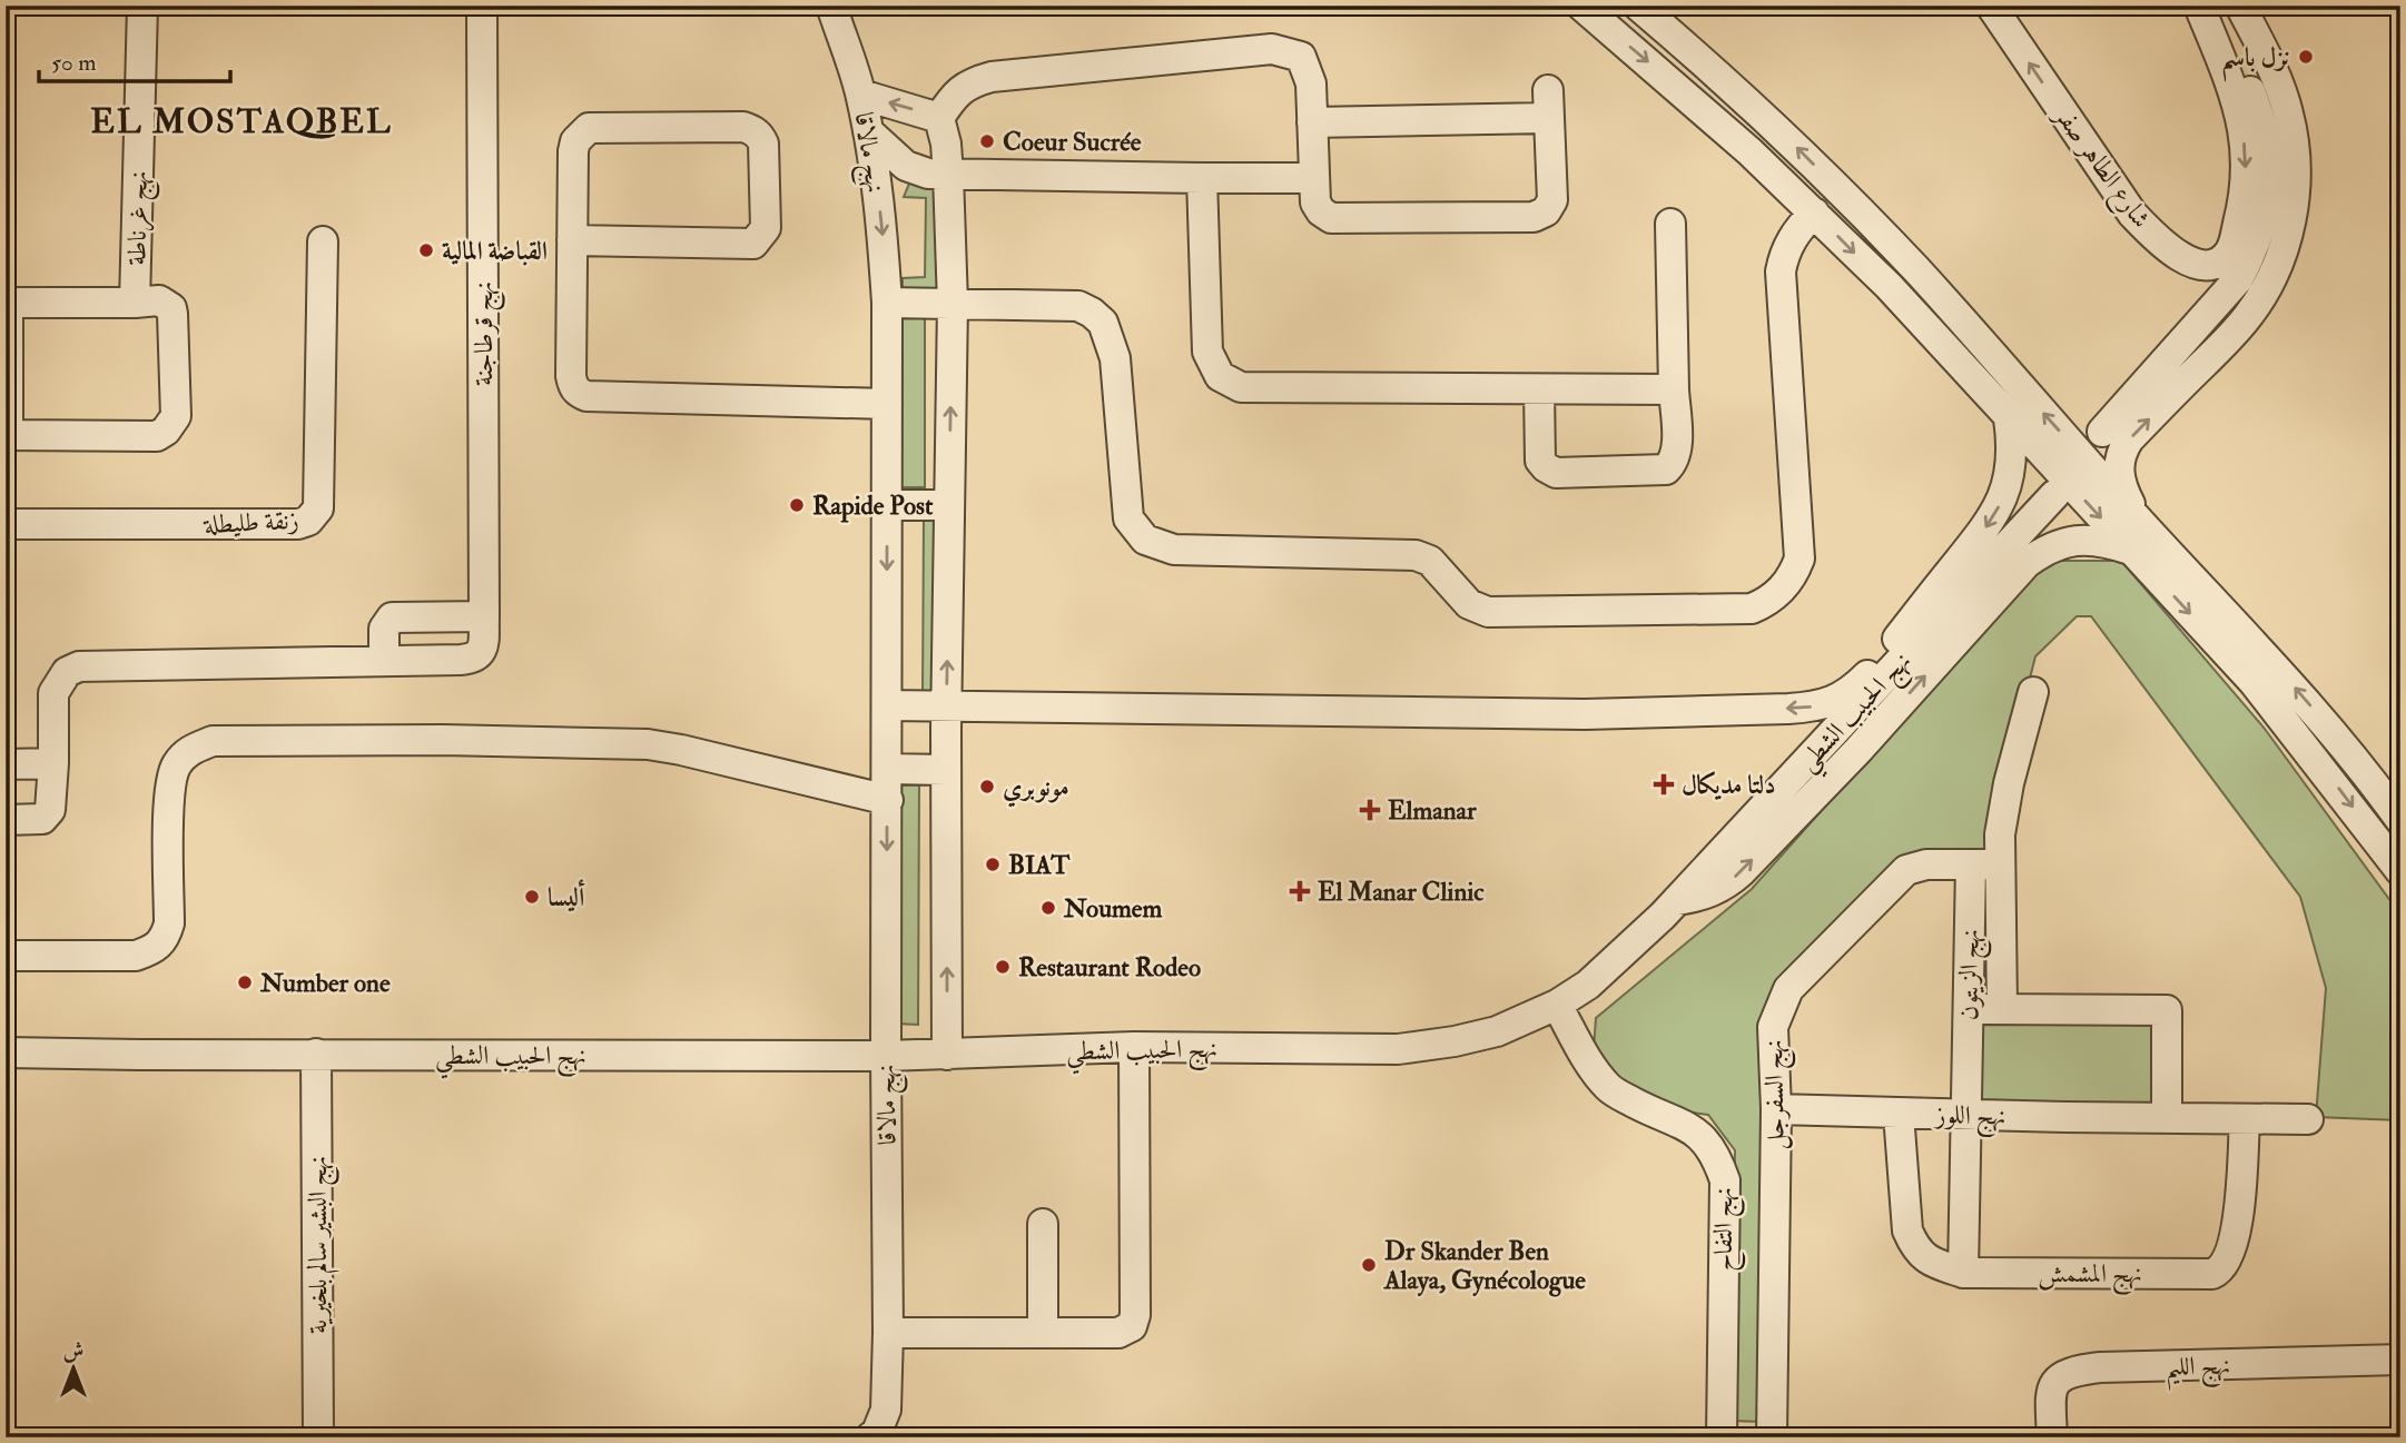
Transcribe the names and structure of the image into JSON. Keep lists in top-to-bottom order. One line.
{"streets":{"street":["نهج مالاقا","شارع الطاهر صفر","نهج غرناطة","نهج قرطاجنة","زنقة طليطلة","نهج الحبيب الشطي","نهج الزيتون","نهج السفرجل","نهج اللوز","نهج التفاح","نهج البشير سالم بلخيرية","نهج المشمش","نهج الليم"]},"crossings":[["نهج مالاقا","نهج الحبيب الشطي"],["نهج الحبيب الشطي","نهج التفاح"],["نهج الحبيب الشطي","نهج البشير سالم بلخيرية"],["نهج الزيتون","نهج السفرجل"],["نهج الزيتون","نهج اللوز"],["نهج السفرجل","نهج اللوز"],["نهج اللوز","نهج المشمش"]],"districts":["EL MOSTAQBEL"],"places":{"other":["نزل باسم","Coeur Sucrée","القباضة المالية","Rapide Post","مونوبري","BIAT","أليسا","Noumem","Restaurant Rodeo","Number one","Dr Skander Ben Alaya, Gynécologue"],"health":["دلتا مديكال","Elmanar","El Manar Clinic"]},"scale_bar":"50 m","north":"top"}
